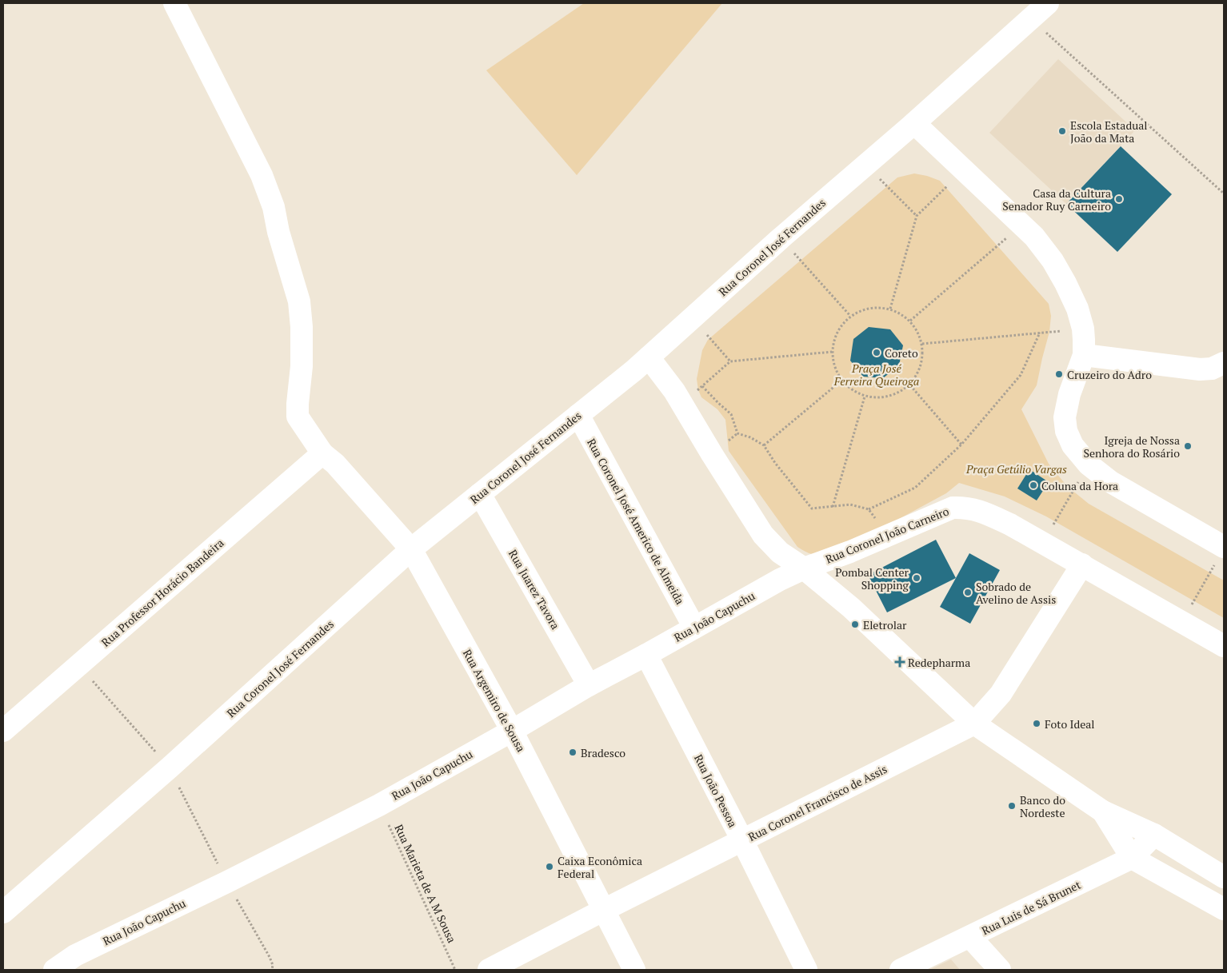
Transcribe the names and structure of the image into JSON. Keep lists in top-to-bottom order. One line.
{"streets":{"street":["Rua Coronel José Fernandes","Rua Coronel José Americo de Almeida","Rua Coronel João Carneiro","Rua Juarez Tavora","Rua Professor Horácio Bandeira","Rua João Capuchu","Rua Argemiro de Sousa","Rua João Pessoa","Rua Coronel Francisco de Assis","Rua Luis de Sá Brunet"],"path":["Rua Marieta de A M Sousa"]},"crossings":[["Rua Coronel José Fernandes","Rua Coronel José Americo de Almeida"],["Rua Coronel José Fernandes","Rua Juarez Tavora"],["Rua Coronel José Fernandes","Rua Argemiro de Sousa"],["Rua Coronel José Americo de Almeida","Rua João Capuchu"],["Rua Coronel João Carneiro","Rua João Capuchu"],["Rua Coronel João Carneiro","Rua Coronel Francisco de Assis"],["Rua Juarez Tavora","Rua João Capuchu"],["Rua Professor Horácio Bandeira","Rua Argemiro de Sousa"],["Rua João Capuchu","Rua Argemiro de Sousa"],["Rua João Capuchu","Rua João Pessoa"],["Rua João Capuchu","Rua Marieta de A M Sousa"],["Rua Argemiro de Sousa","Rua Coronel Francisco de Assis"],["Rua João Pessoa","Rua Coronel Francisco de Assis"]],"parks":["Praça José Ferreira Queiroga","Praça Getúlio Vargas"],"places":{"other":["Escola Estadual João da Mata","Casa da Cultura Senador Ruy Carneiro","Coreto","Cruzeiro do Adro","Igreja de Nossa Senhora do Rosário","Coluna da Hora","Pombal Center Shopping","Sobrado de Avelino de Assis","Eletrolar","Foto Ideal","Bradesco","Banco do Nordeste","Caixa Econômica Federal"],"health":["Redepharma"]}}
